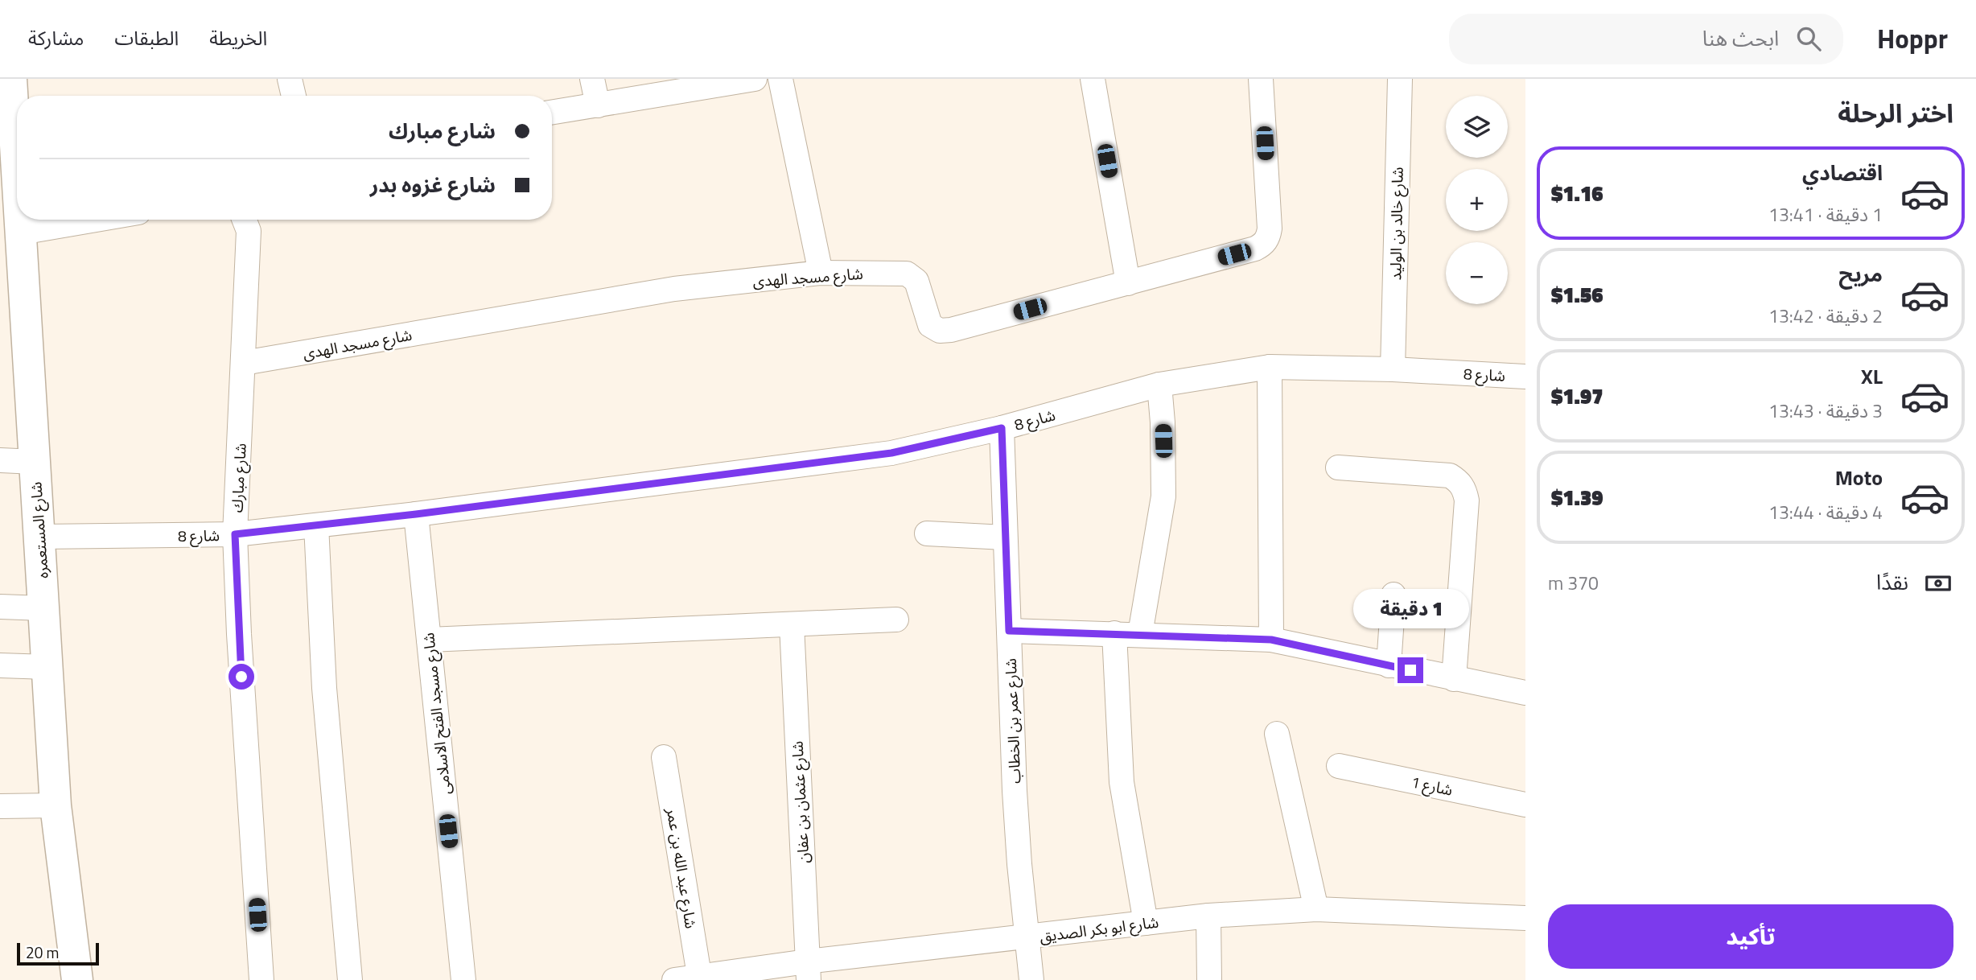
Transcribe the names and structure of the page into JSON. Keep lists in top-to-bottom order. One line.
{"streets":{"street":["شارع خالد بن الوليد","شارع مسجد الهدى","شارع 8","شارع مبارك","شارع المستعمره","شارع مسجد الفتح الاسلامى","شارع عمر بن الخطاب","شارع 1","شارع عثمان بن عفان","شارع عبد الله بن عمر","شارع ابو بكر الصديق"]},"crossings":[["شارع خالد بن الوليد","شارع 8"],["شارع مسجد الهدى","شارع مبارك"],["شارع 8","شارع مبارك"],["شارع 8","شارع المستعمره"],["شارع 8","شارع مسجد الفتح الاسلامى"],["شارع 8","شارع عمر بن الخطاب"],["شارع عمر بن الخطاب","شارع ابو بكر الصديق"],["شارع عثمان بن عفان","شارع ابو بكر الصديق"],["شارع عبد الله بن عمر","شارع ابو بكر الصديق"]],"scale_bar":"20 m","page":{"header":"Hoppr","search":"ابحث هنا","nav":["الخريطة","الطبقات","مشاركة"],"heading":"اختر الرحلة","map_buttons":["+","−"],"banner":["شارع مبارك","شارع غزوه بدر"],"list":[{"name":"اقتصادي","note":"1 دقيقة · 13:41","value":"$1.16"},{"name":"مريح","note":"2 دقيقة · 13:42","value":"$1.56"},{"name":"XL","note":"3 دقيقة · 13:43","value":"$1.97"},{"name":"Moto","note":"4 دقيقة · 13:44","value":"$1.39"}],"pay":["نقدًا","370 m"],"bubble":"1 دقيقة","buttons":"تأكيد","scale":"20 m"}}
